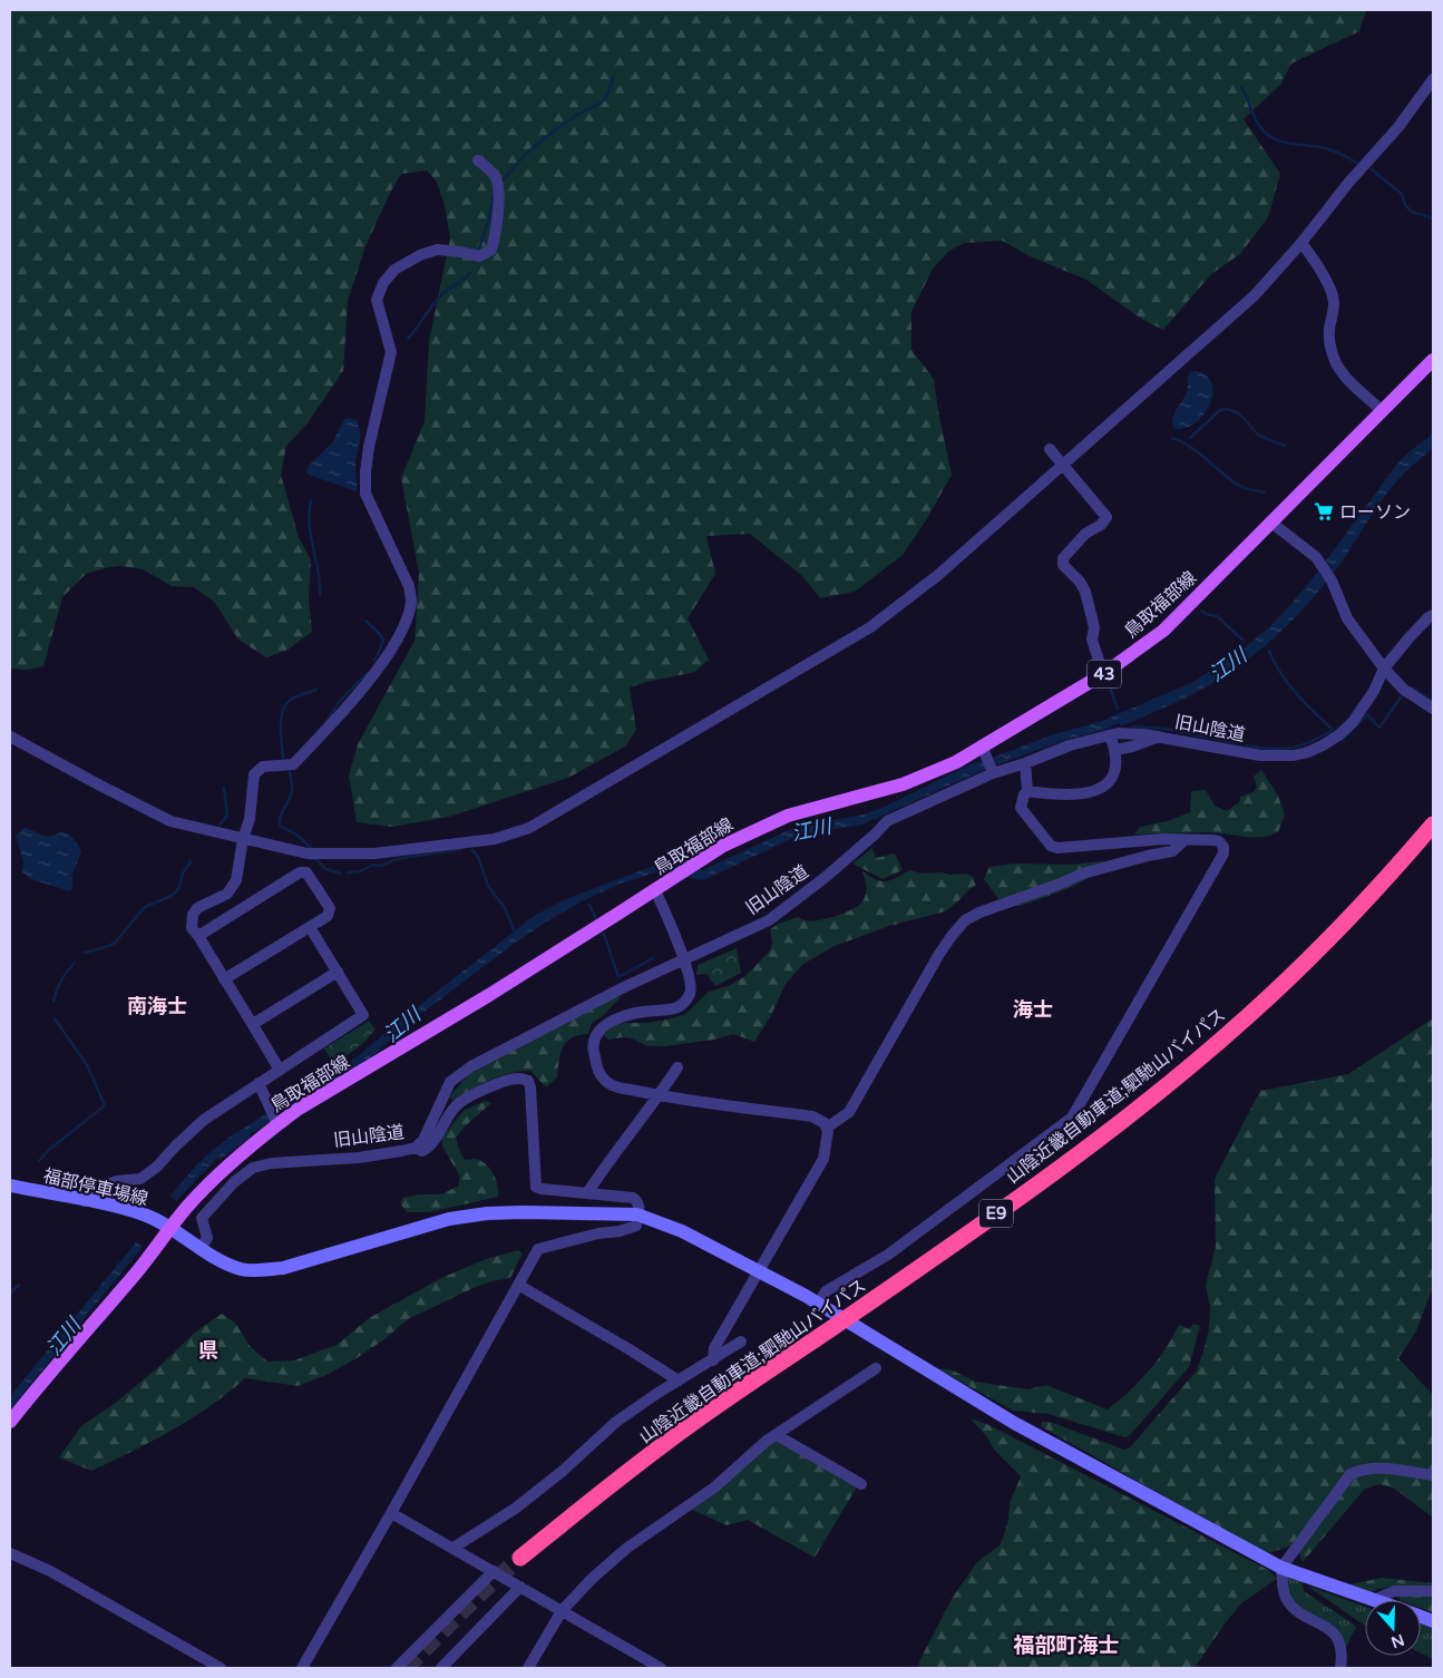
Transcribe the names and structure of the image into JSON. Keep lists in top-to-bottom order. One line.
{"streets":{"highway":["山陰近畿自動車道;駟馳山バイパス","E9"],"main road":["鳥取福部線","43"],"street":["旧山陰道","福部停車場線"]},"crossings":[["鳥取福部線","福部停車場線"]],"districts":["南海士","海士","県","福部町海士"],"water":["江川"],"places":{"supermarket":["ローソン"]},"north":"bottom"}
